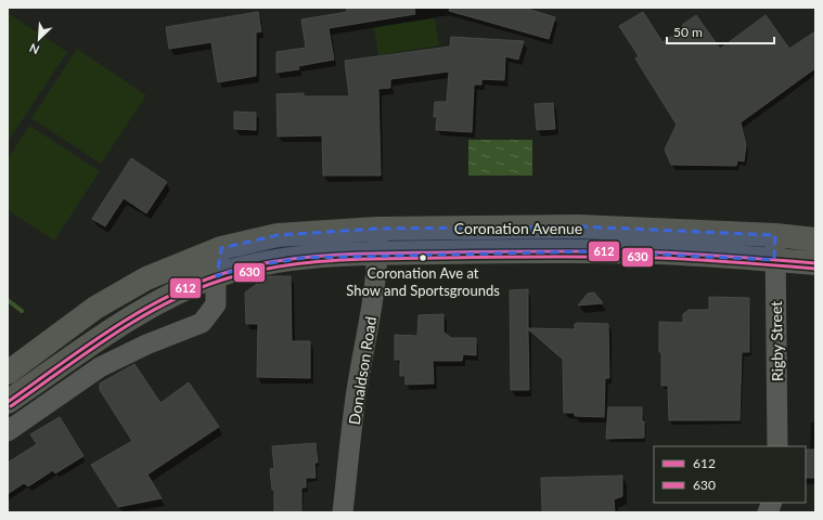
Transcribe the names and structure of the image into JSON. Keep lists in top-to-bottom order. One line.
{"streets":{"main road":["Coronation Avenue"],"street":["Rigby Street","Donaldson Road"]},"crossings":[["Coronation Avenue","Rigby Street"],["Coronation Avenue","Donaldson Road"]],"places":["Coronation Ave at Show and Sportsgrounds"],"lines":["transit line 612","transit line 630"],"legend":["612","630"],"scale_bar":"50 m","north":"bottom left"}
